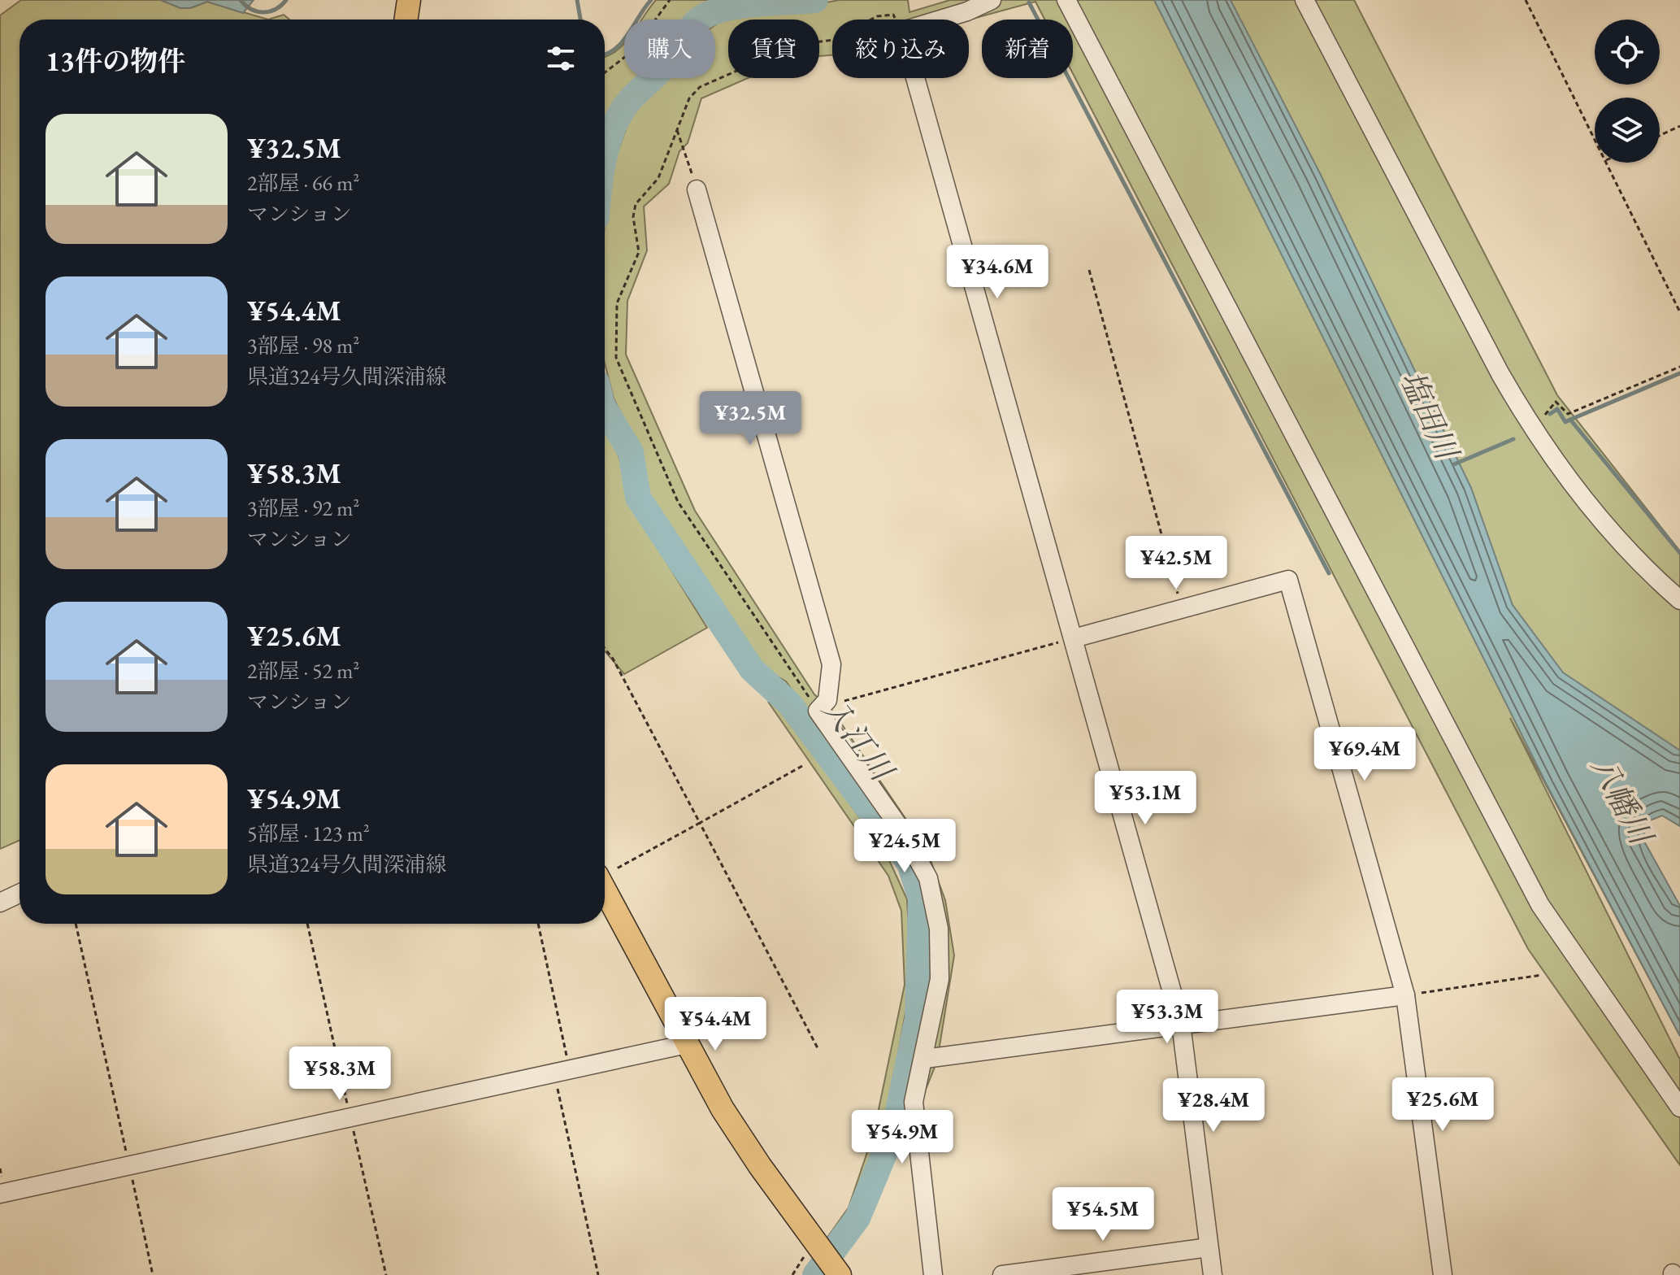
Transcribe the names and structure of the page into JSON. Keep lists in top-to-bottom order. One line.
{"water":["塩田川","入江川","八幡川"],"page":{"chip":["購入","賃貸","絞り込み","新着"],"heading":"13件の物件","list":[{"name":"¥32.5M","note":"2部屋 · 66 m² · マンション"},{"name":"¥54.4M","note":"3部屋 · 98 m² · 県道324号久間深浦線"},{"name":"¥58.3M","note":"3部屋 · 92 m² · マンション"},{"name":"¥25.6M","note":"2部屋 · 52 m² · マンション"},{"name":"¥54.9M","note":"5部屋 · 123 m² · 県道324号久間深浦線"}],"price":["¥34.6M","¥32.5M","¥42.5M","¥69.4M","¥53.1M","¥24.5M","¥53.3M","¥54.4M","¥58.3M","¥25.6M","¥28.4M","¥54.9M","¥54.5M"]}}
